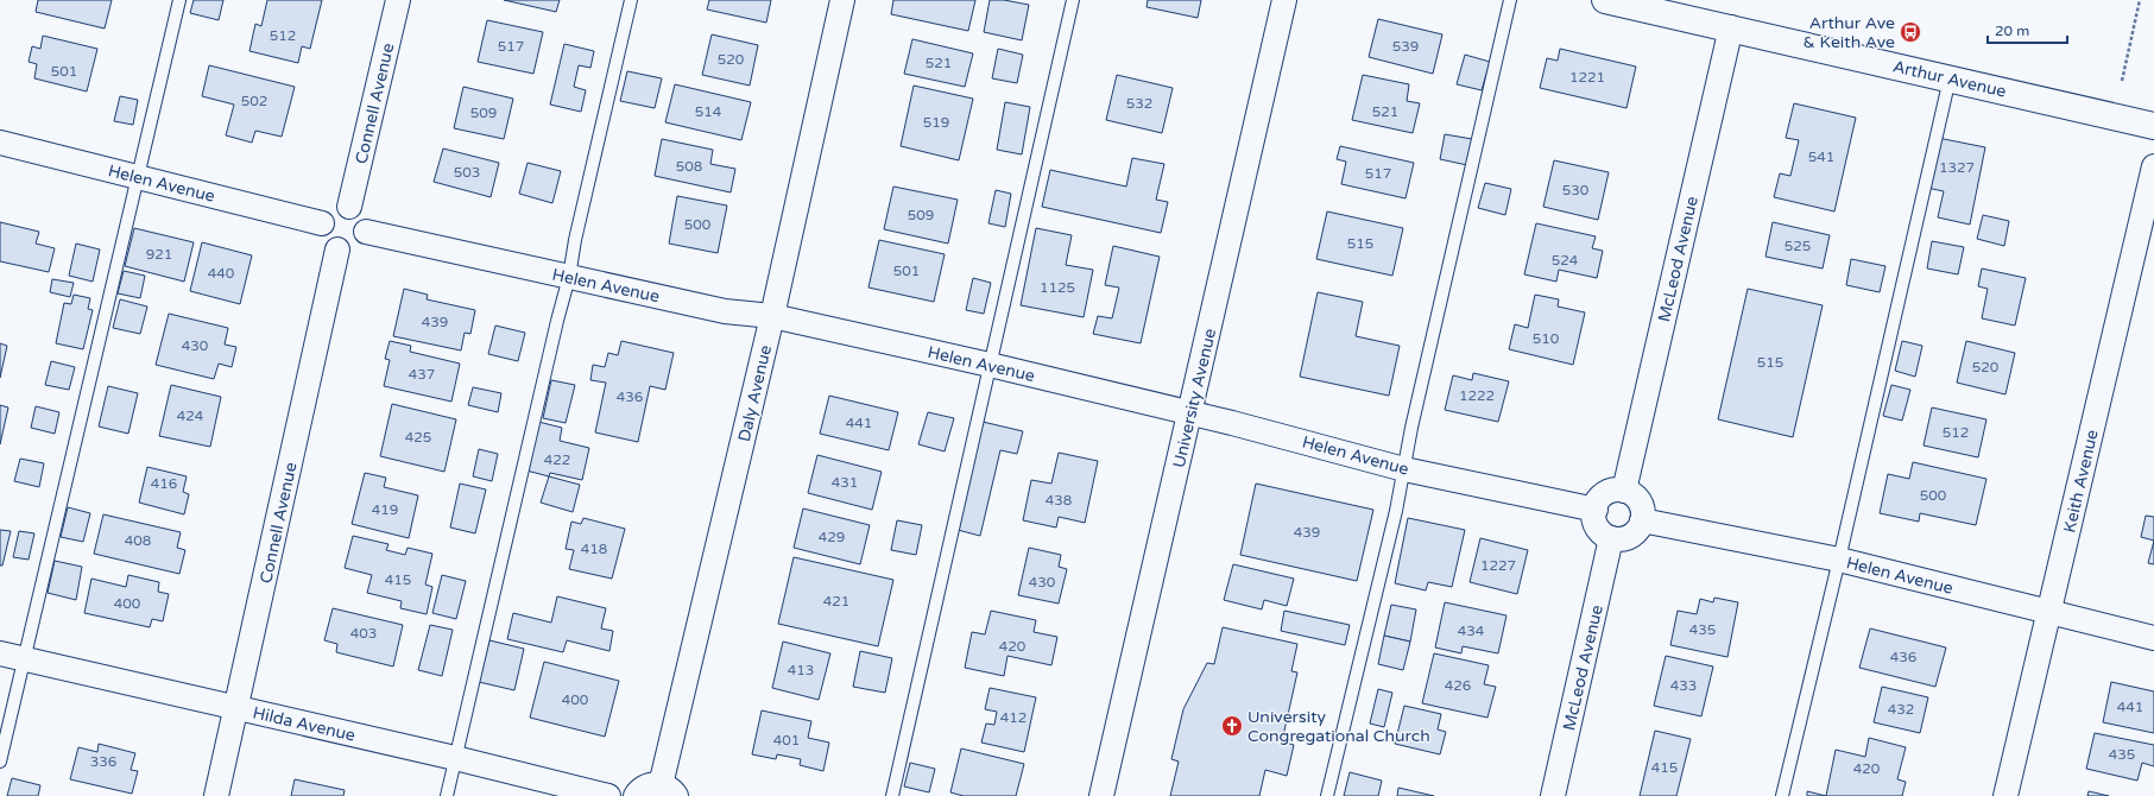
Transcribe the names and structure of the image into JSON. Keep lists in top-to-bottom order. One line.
{"streets":{"street":["Arthur Avenue","Connell Avenue","Helen Avenue","McLeod Avenue","Daly Avenue","University Avenue","Keith Avenue","Hilda Avenue"]},"crossings":[["Arthur Avenue","McLeod Avenue"],["Connell Avenue","Helen Avenue"],["Connell Avenue","Hilda Avenue"],["Helen Avenue","McLeod Avenue"],["Helen Avenue","Daly Avenue"],["Helen Avenue","University Avenue"],["Helen Avenue","Keith Avenue"]],"places":{"bus stop":["Arthur Ave & Keith Ave"],"church":["University Congregational Church"]},"house_numbers":["512","517","539","520","521","501","1221","502","532","514","521","509","519","541","508","1327","503","517","530","509","500","515","525","921","524","501","440","1125","439","510","430","515","520","437","1222","436","424","441","512","425","422","431","416","500","438","419","439","429","408","418","1227","415","430","421","400","435","434","403","420","436","413","426","433","400","441","432","412","401","435","336","415","420"],"scale_bar":"20 m"}
